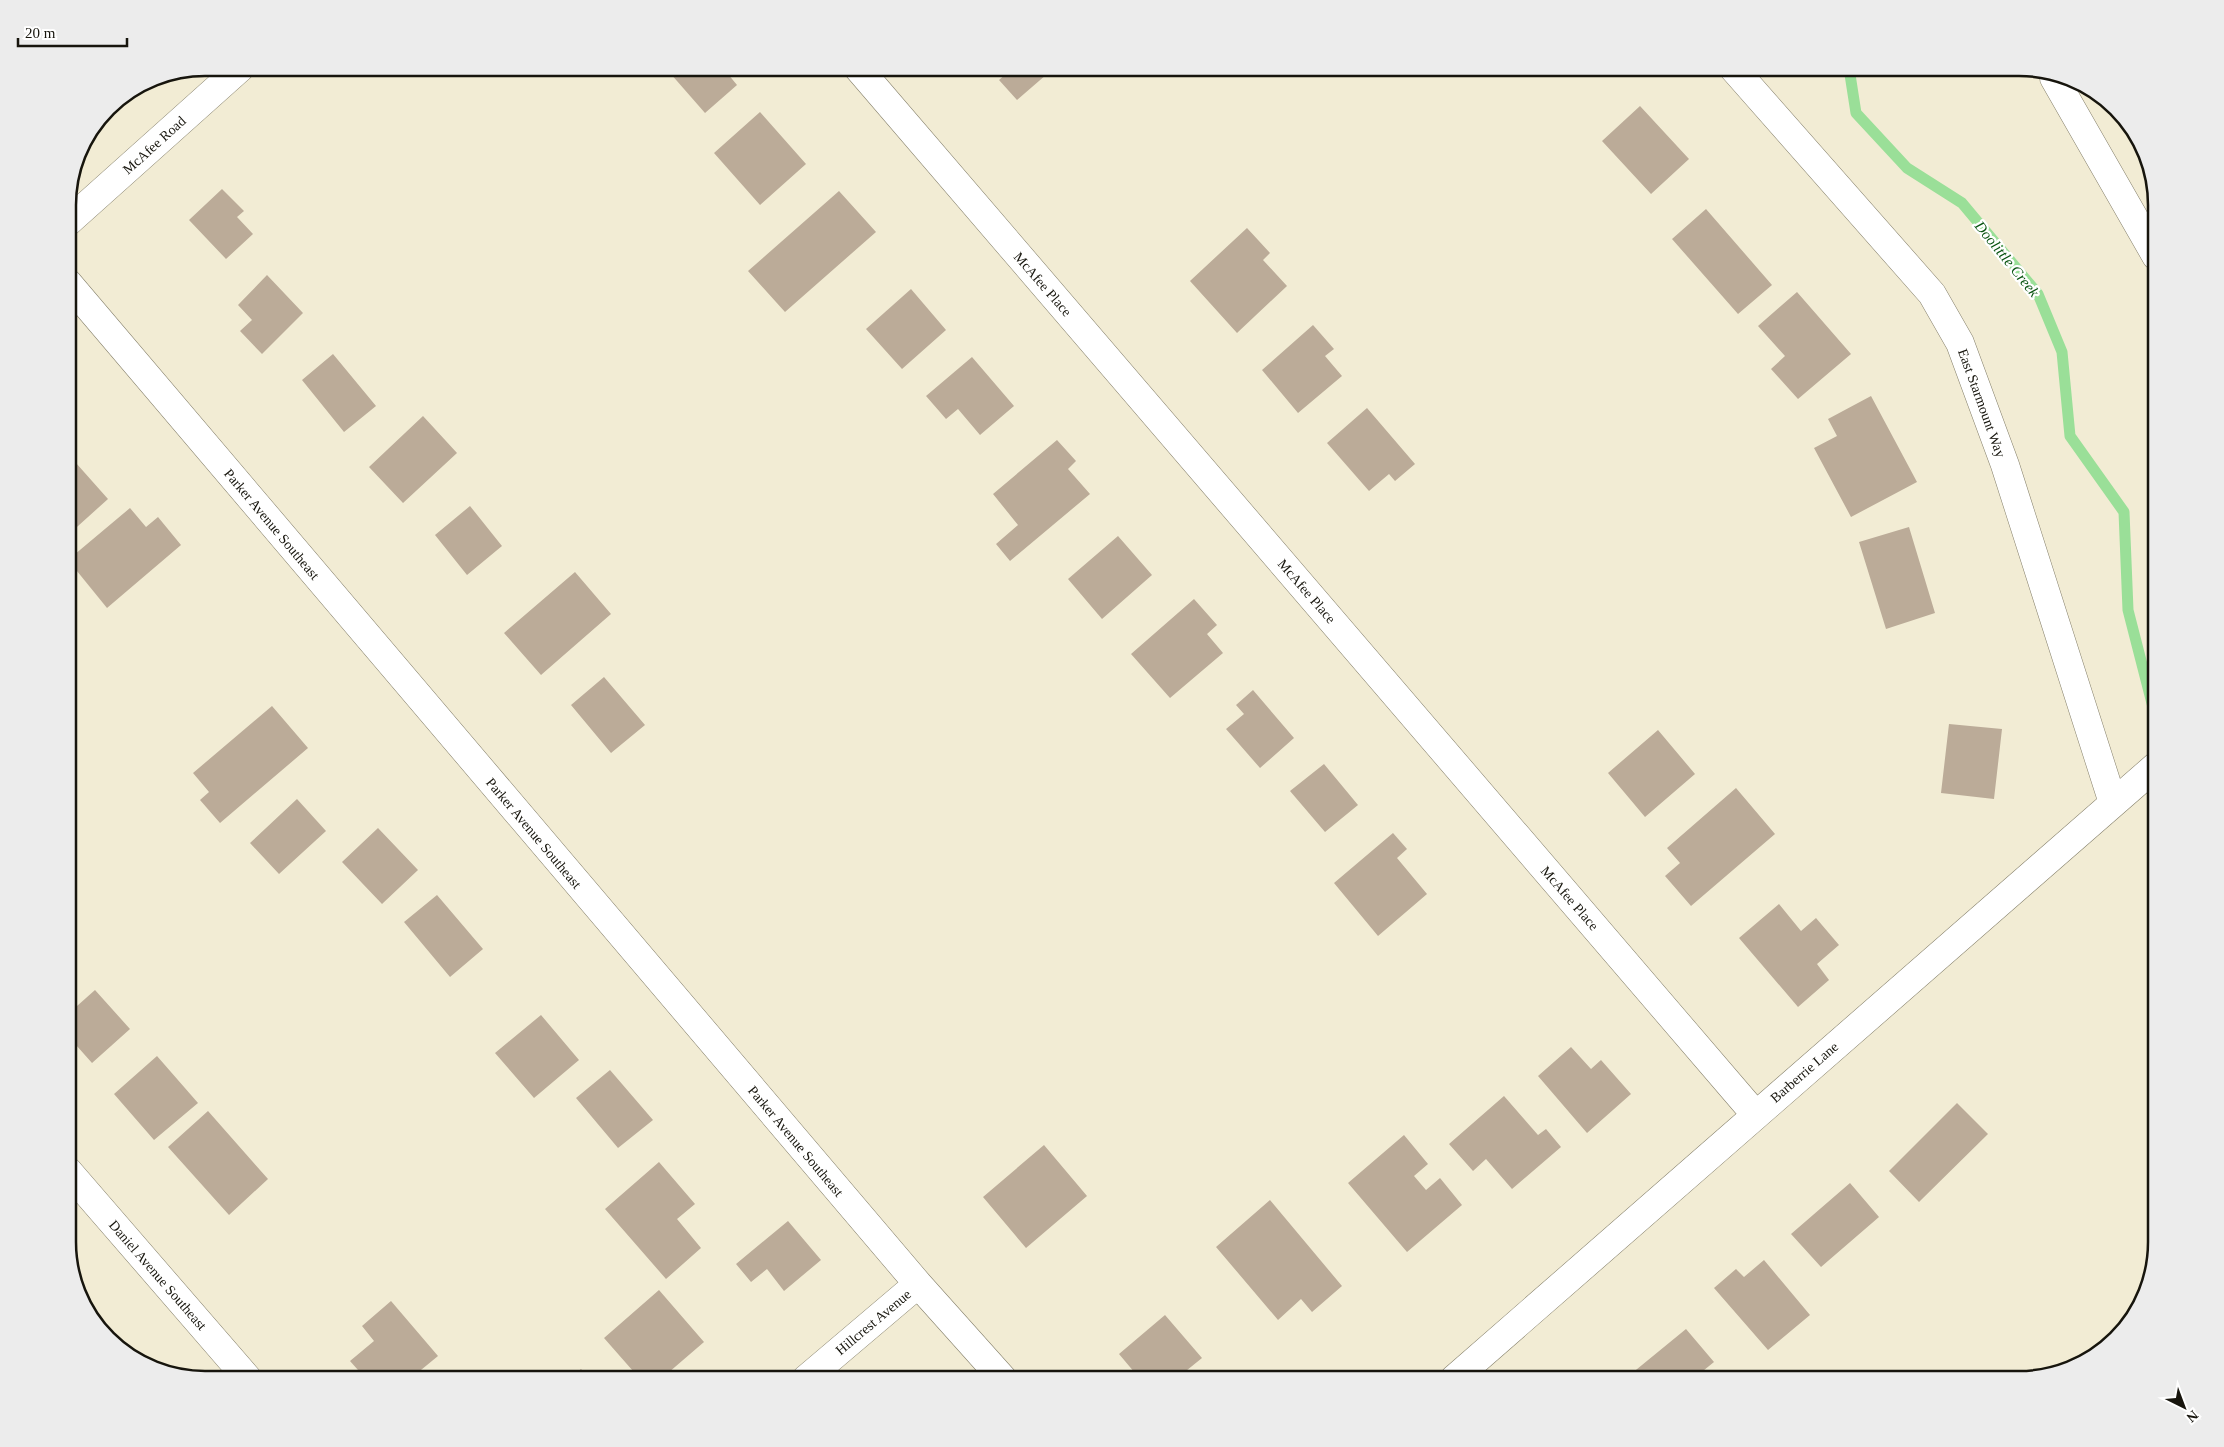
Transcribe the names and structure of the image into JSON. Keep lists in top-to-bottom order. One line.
{"streets":{"street":["McAfee Road","McAfee Place","East Starmount Way","Parker Avenue Southeast","Barberrie Lane","Daniel Avenue Southeast","Hillcrest Avenue"]},"crossings":[["McAfee Place","Barberrie Lane"],["East Starmount Way","Barberrie Lane"],["Parker Avenue Southeast","Hillcrest Avenue"]],"water":["Doolittle Creek"],"scale_bar":"20 m","north":"bottom right"}
